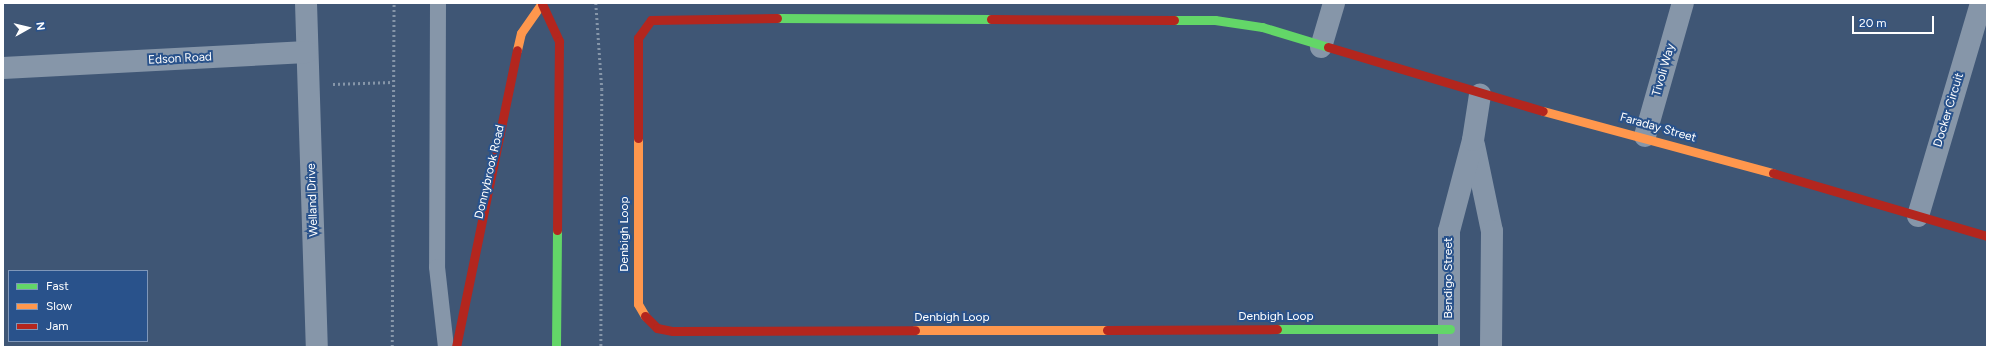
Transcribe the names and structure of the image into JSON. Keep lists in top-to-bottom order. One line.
{"streets":{"street":["Edson Road","Tivoli Way","Docker Circuit","Faraday Street","Donnybrook Road","Welland Drive","Denbigh Loop","Bendigo Street"]},"crossings":[["Edson Road","Welland Drive"],["Tivoli Way","Faraday Street"],["Docker Circuit","Faraday Street"],["Faraday Street","Denbigh Loop"],["Faraday Street","Bendigo Street"],["Denbigh Loop","Bendigo Street"]],"legend":["Fast","Slow","Jam"],"scale_bar":"20 m","north":"right"}
